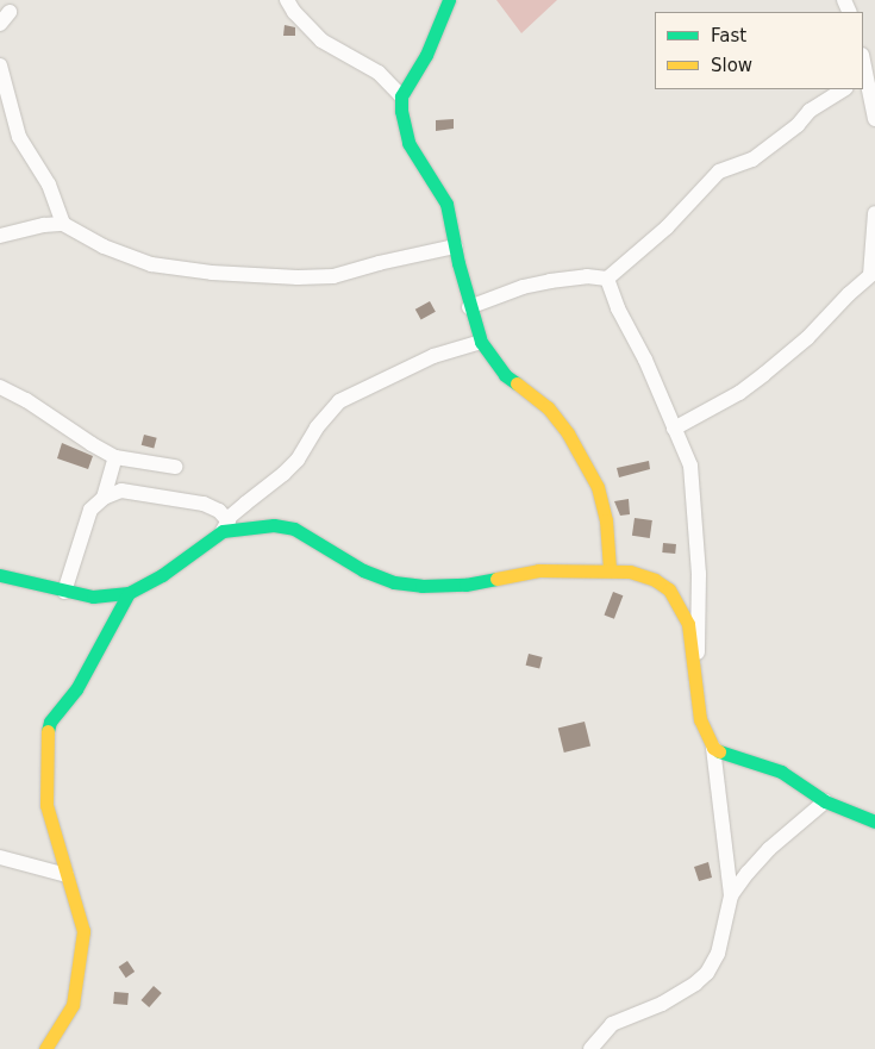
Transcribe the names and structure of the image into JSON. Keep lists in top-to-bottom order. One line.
{"legend":["Fast","Slow"]}
